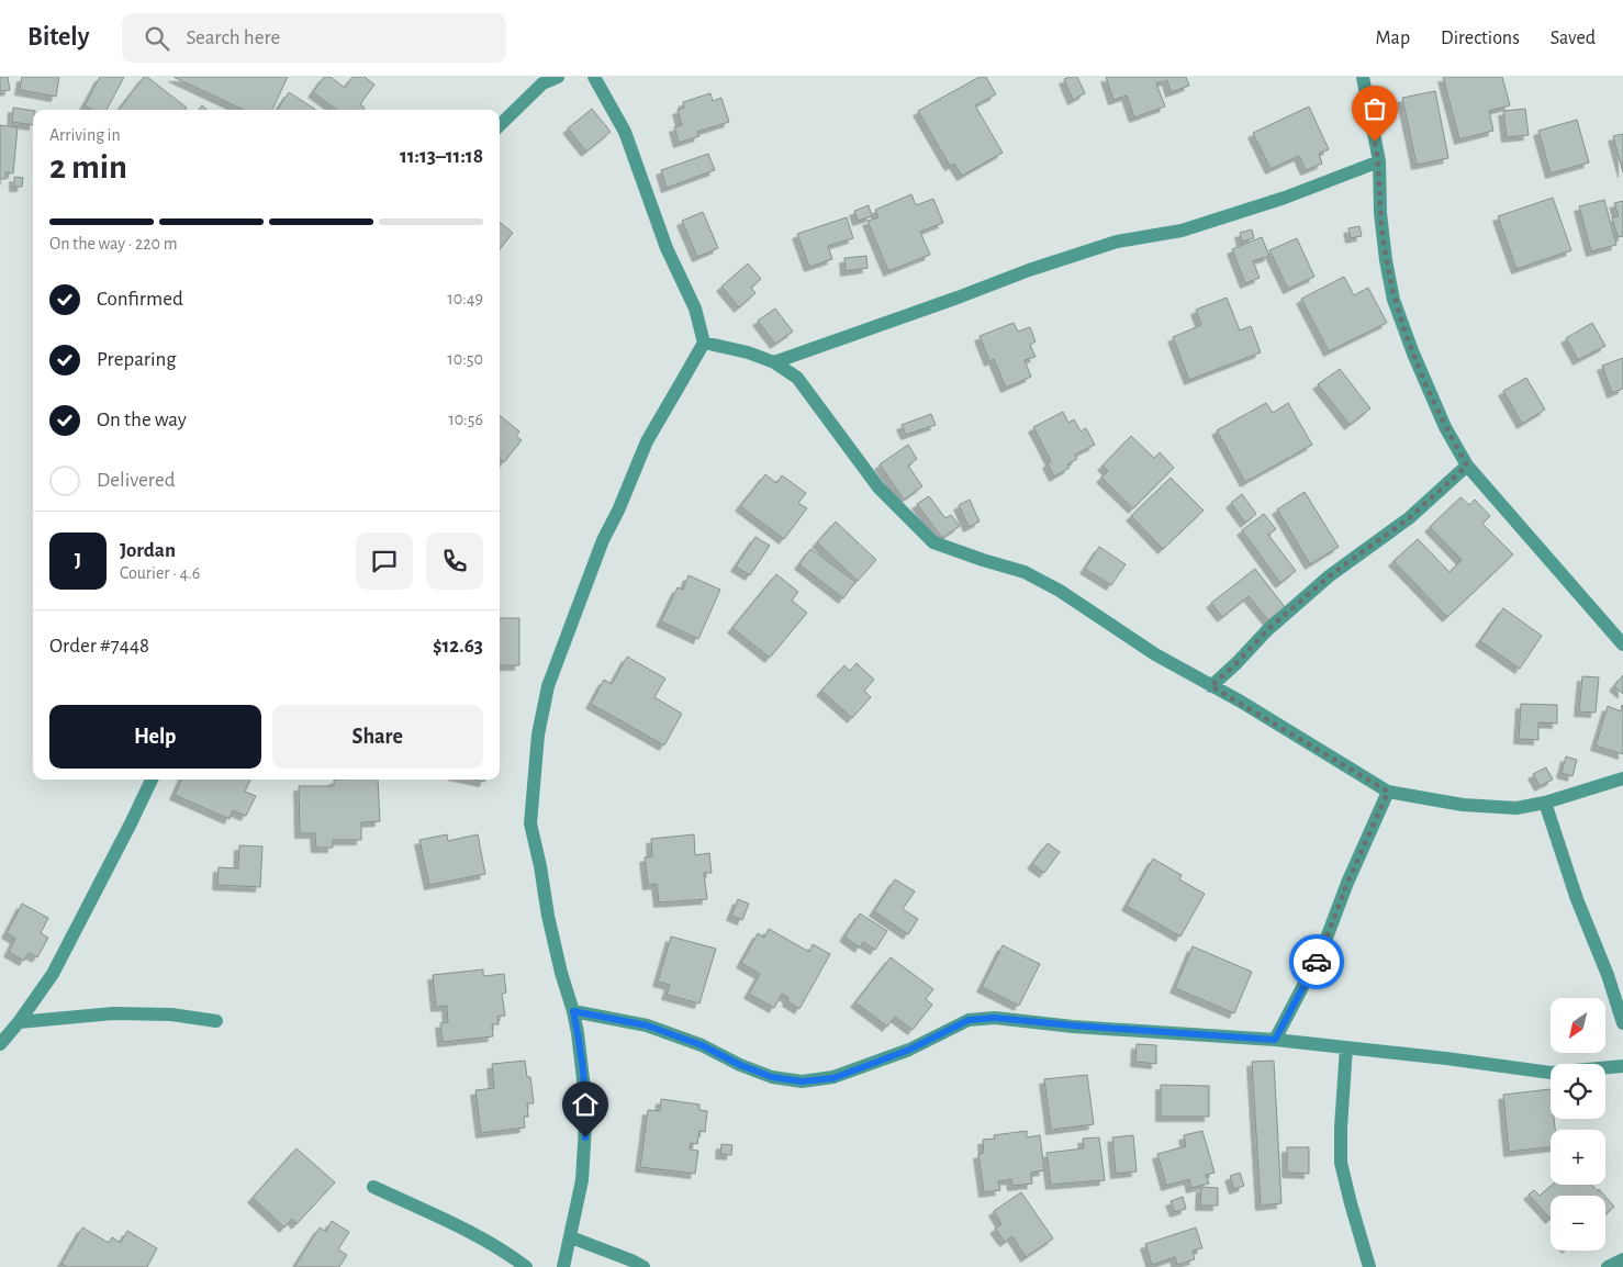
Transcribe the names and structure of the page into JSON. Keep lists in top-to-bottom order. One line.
{"north":"bottom left","page":{"header":"Bitely","search":"Search here","nav":["Map","Directions","Saved"],"heading":["2 min","Arriving in","11:13–11:18"],"panel":["Jordan","Courier · 4.6","Order #7448","$12.63"],"bar":"On the way · 220 m","list":[["Confirmed","10:49"],["Preparing","10:50"],["On the way","10:56"],"Delivered"],"round":"J","buttons":["Help","Share"],"map_buttons":["+","−"]}}
